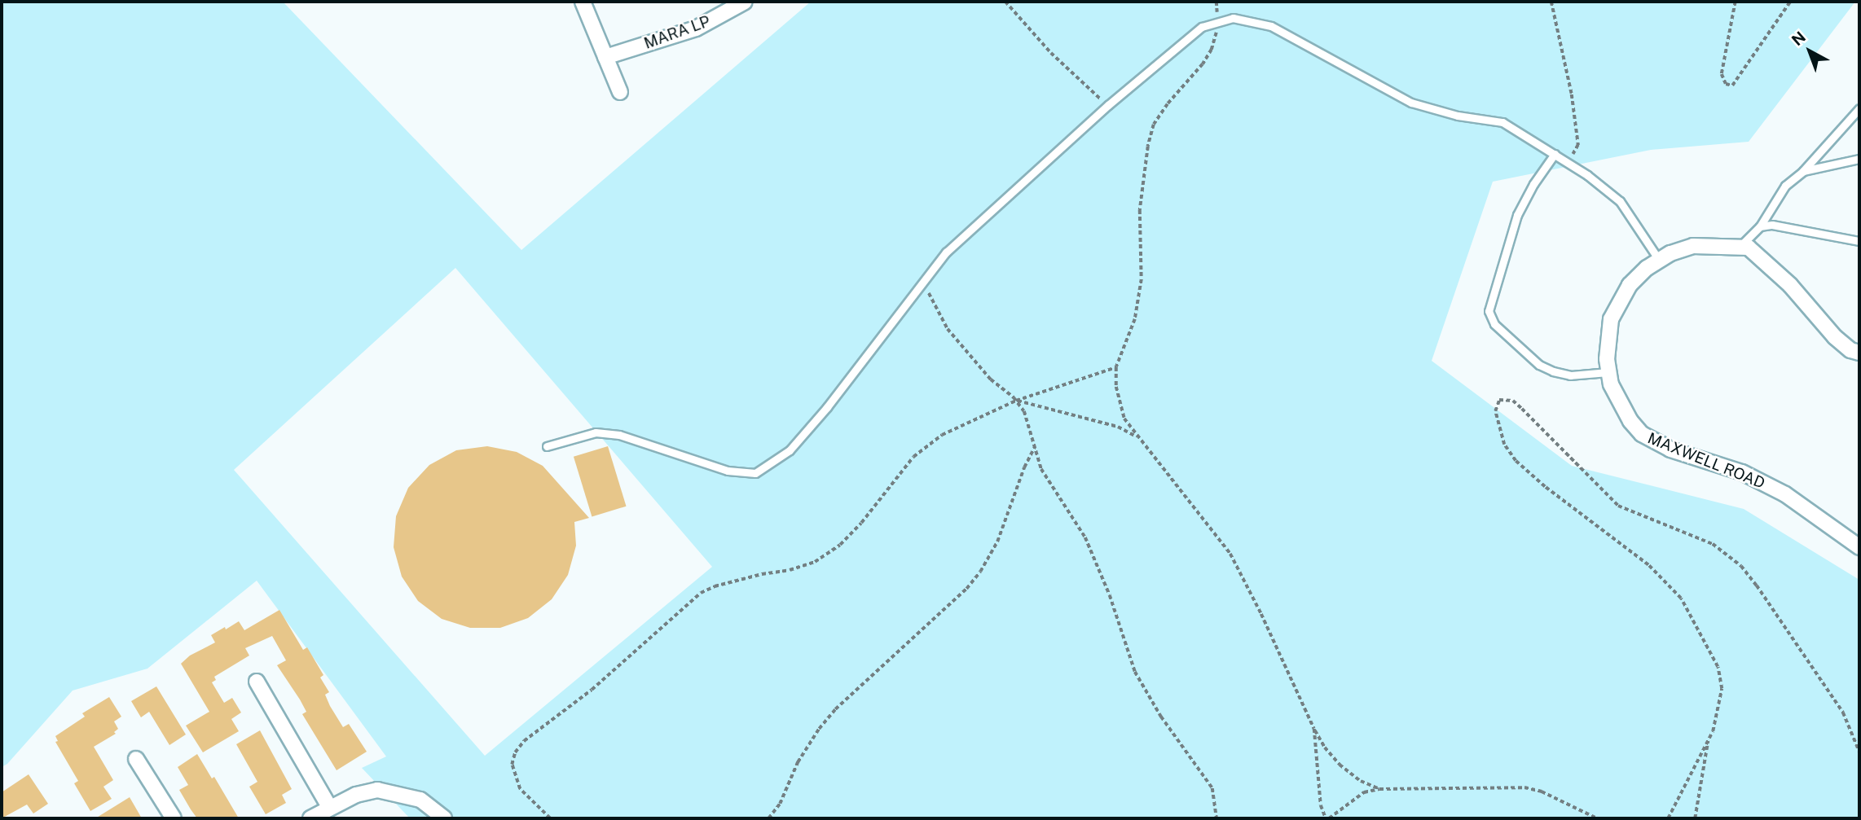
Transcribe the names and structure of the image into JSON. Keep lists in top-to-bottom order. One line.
{"streets":{"street":["MARA LP","MAXWELL ROAD"]},"north":"top left"}
